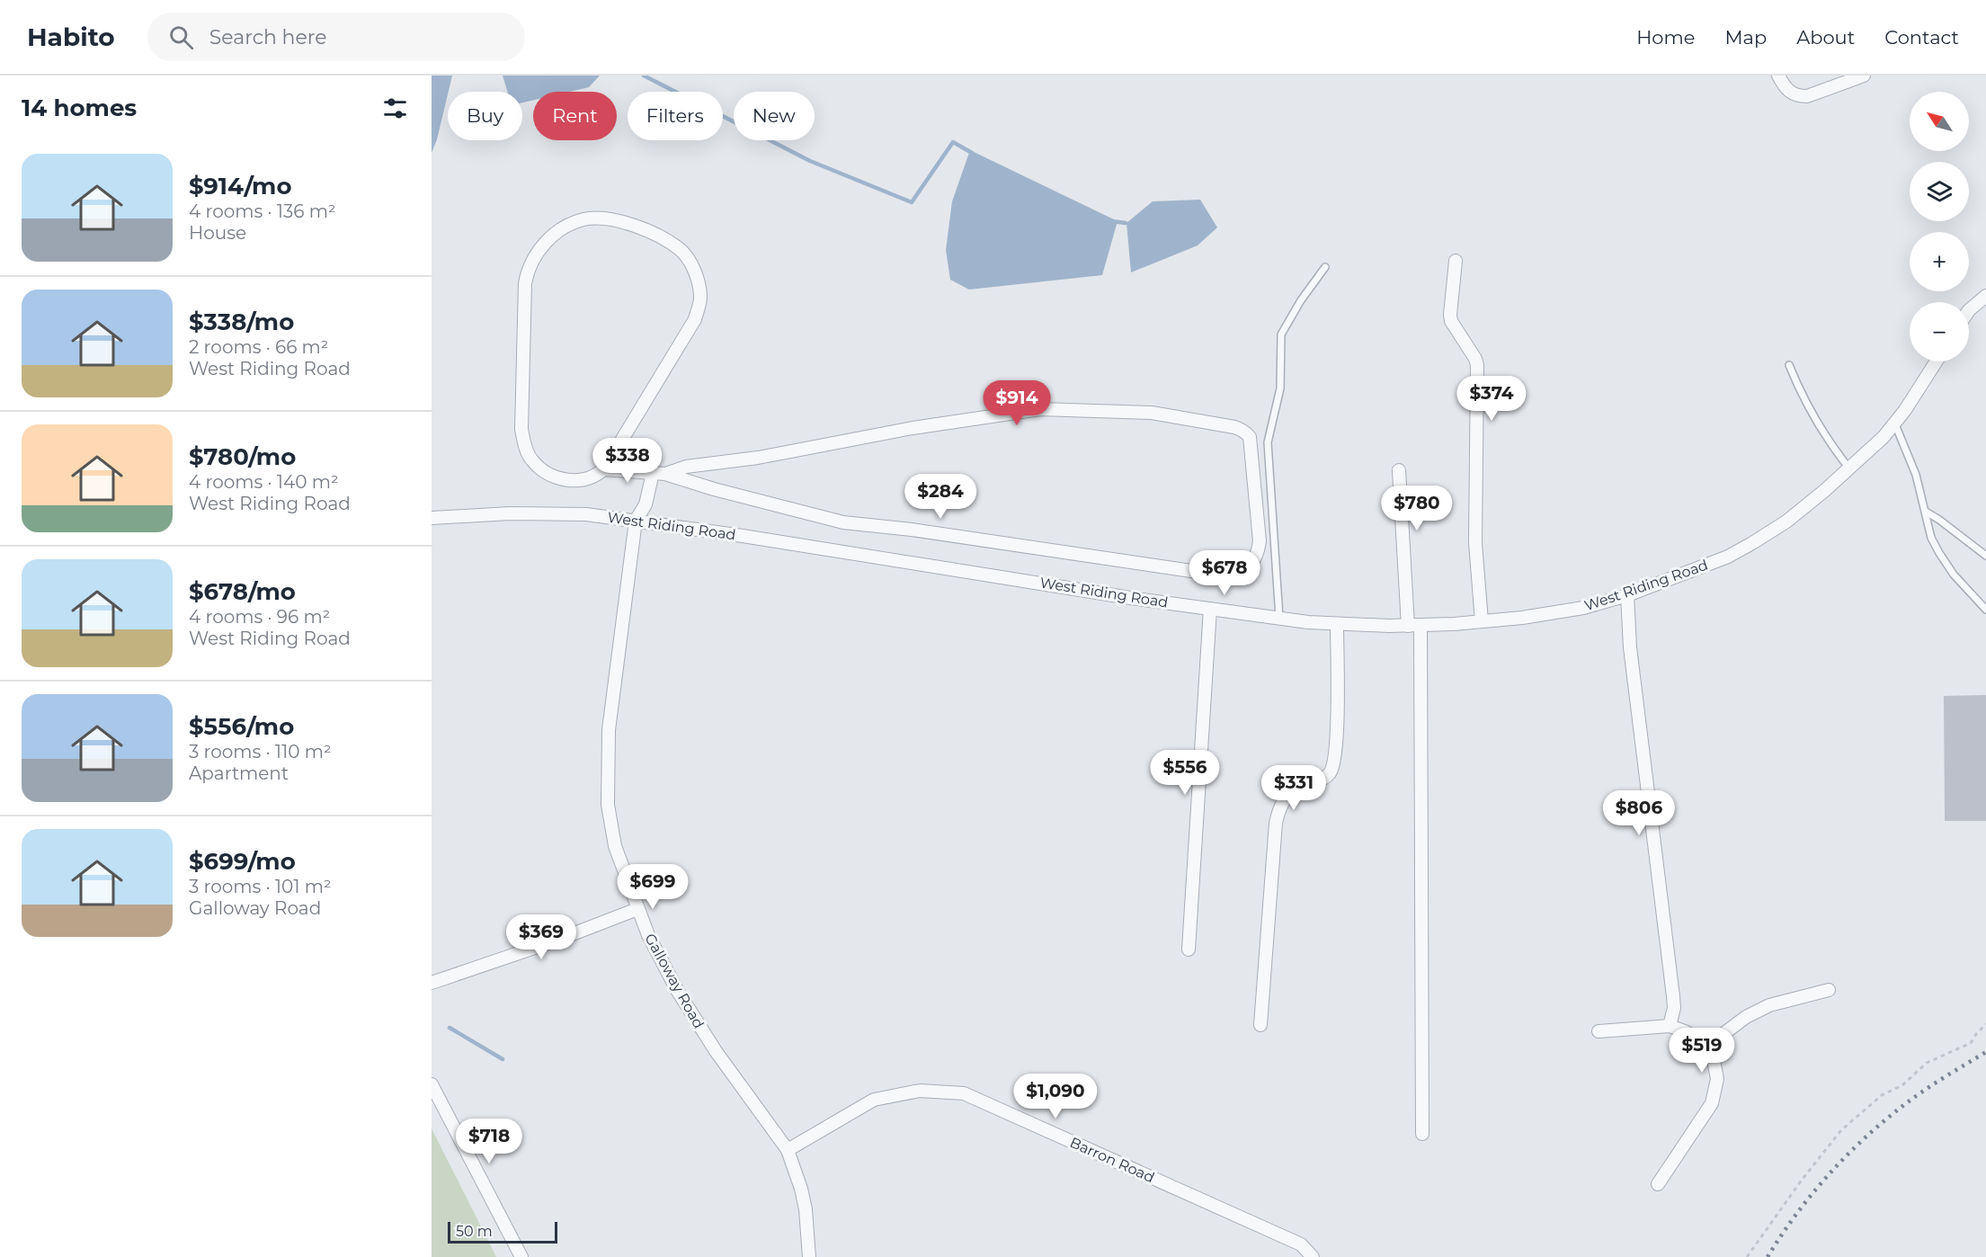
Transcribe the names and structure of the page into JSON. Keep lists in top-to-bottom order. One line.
{"streets":{"street":["West Riding Road","Galloway Road","Barron Road"]},"crossings":[["West Riding Road","Galloway Road"],["Galloway Road","Barron Road"]],"scale_bar":"50 m","north":"top left","page":{"header":"Habito","search":"Search here","nav":["Home","Map","About","Contact"],"heading":"14 homes","map_buttons":["+","−"],"chip":["Buy","Rent","Filters","New"],"list":[{"name":"$914/mo","note":"4 rooms · 136 m² · House"},{"name":"$338/mo","note":"2 rooms · 66 m² · West Riding Road"},{"name":"$780/mo","note":"4 rooms · 140 m² · West Riding Road"},{"name":"$678/mo","note":"4 rooms · 96 m² · West Riding Road"},{"name":"$556/mo","note":"3 rooms · 110 m² · Apartment"},{"name":"$699/mo","note":"3 rooms · 101 m² · Galloway Road"}],"price":["$374","$914","$338","$284","$780","$678","$556","$331","$806","$699","$369","$519","$1,090","$718"],"scale":"50 m"}}
